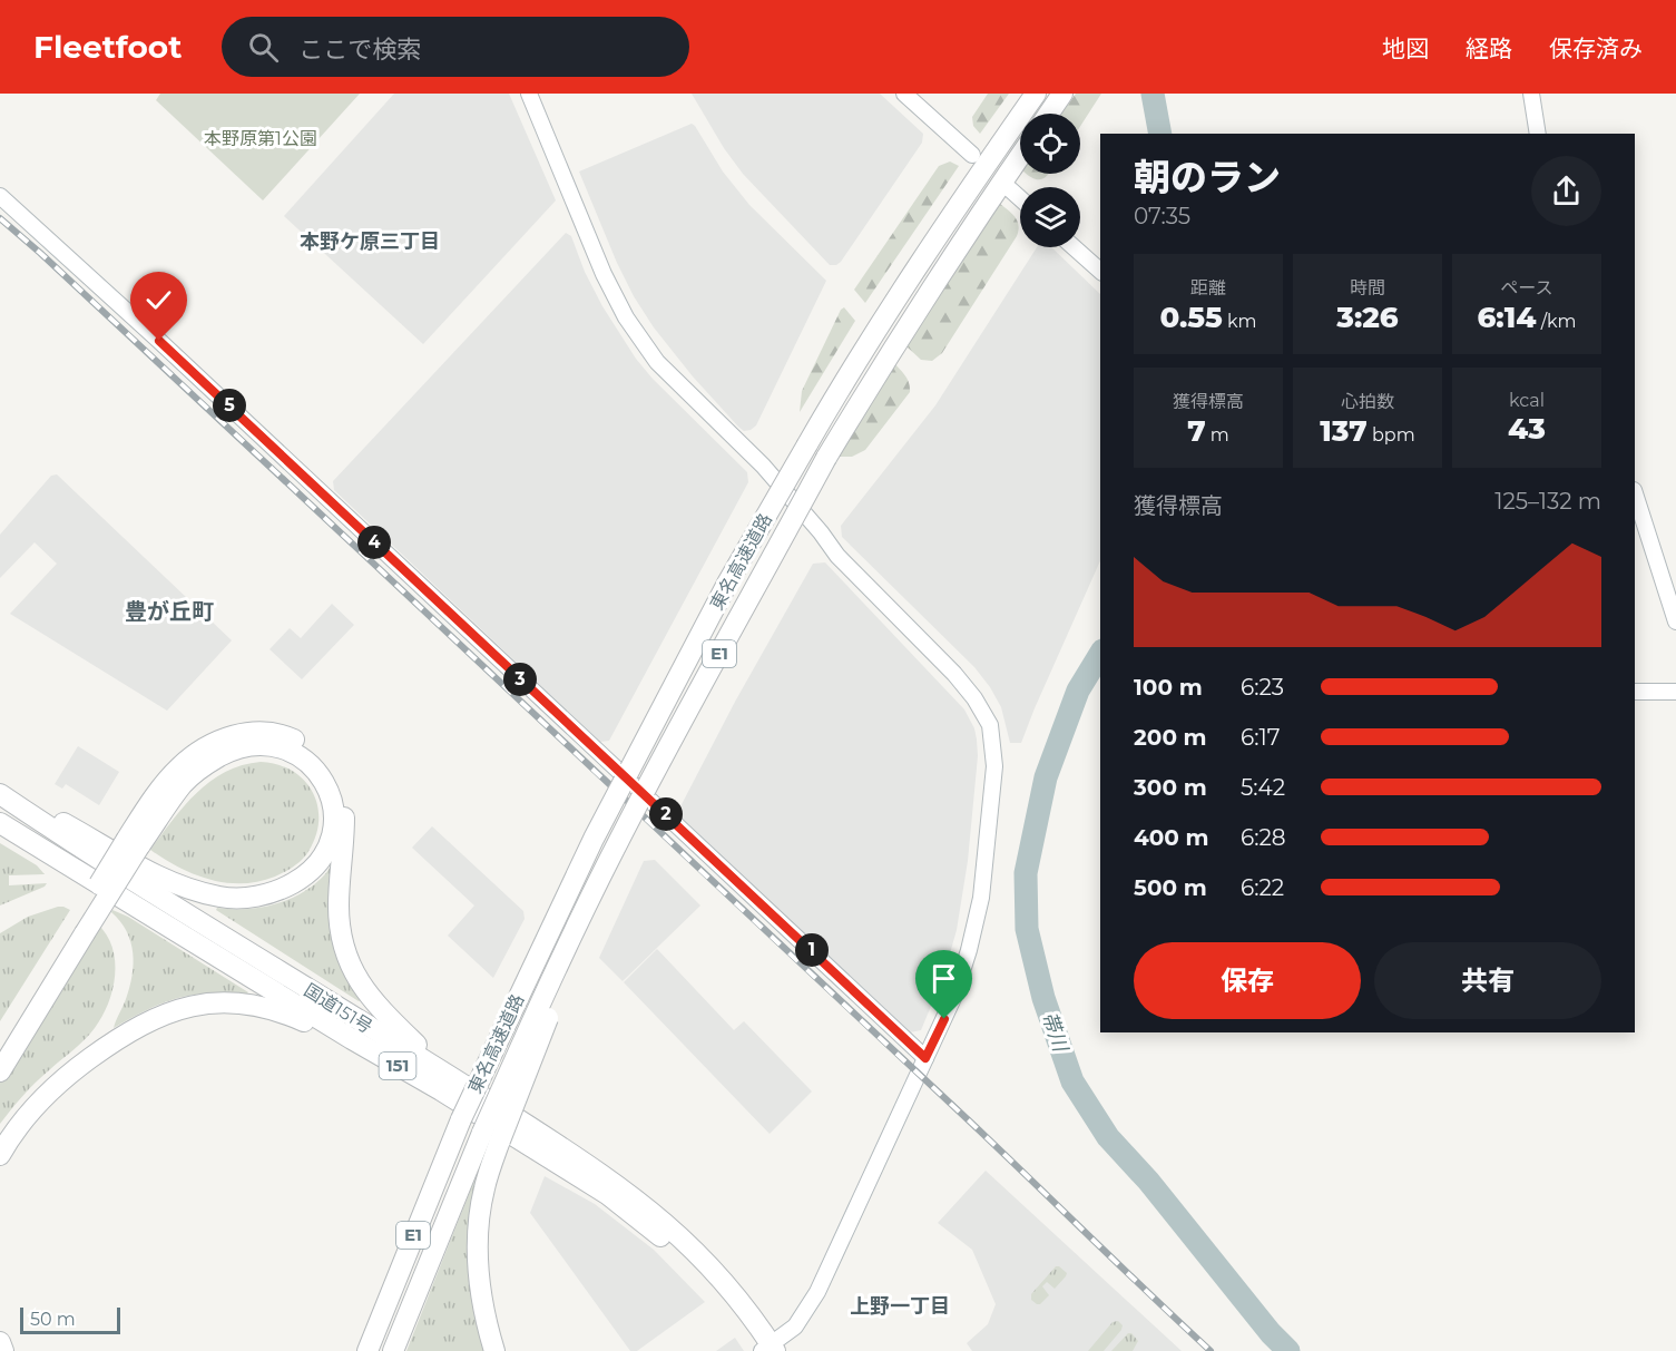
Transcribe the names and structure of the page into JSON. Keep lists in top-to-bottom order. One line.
{"streets":{"highway":["東名高速道路","E1","国道151号","151"]},"crossings":[["東名高速道路","E1"]],"districts":["本野ケ原三丁目","豊が丘町","上野一丁目"],"water":["帯川"],"parks":["本野原第1公園"],"scale_bar":"50 m","page":{"header":"Fleetfoot","search":"ここで検索","nav":["地図","経路","保存済み"],"heading":["朝のラン","07:35"],"stats":[["距離","0.55 km"],["時間","3:26"],["ペース","6:14 /km"],["獲得標高","7 m"],["心拍数","137 bpm"],["kcal","43"]],"pins":["5","4","3","2","1"],"chart":["獲得標高","125–132 m"],"list":[{"name":"100 m","note":"6:23"},{"name":"200 m","note":"6:17"},{"name":"300 m","note":"5:42"},{"name":"400 m","note":"6:28"},{"name":"500 m","note":"6:22"}],"buttons":["保存","共有"],"scale":"50 m"}}
